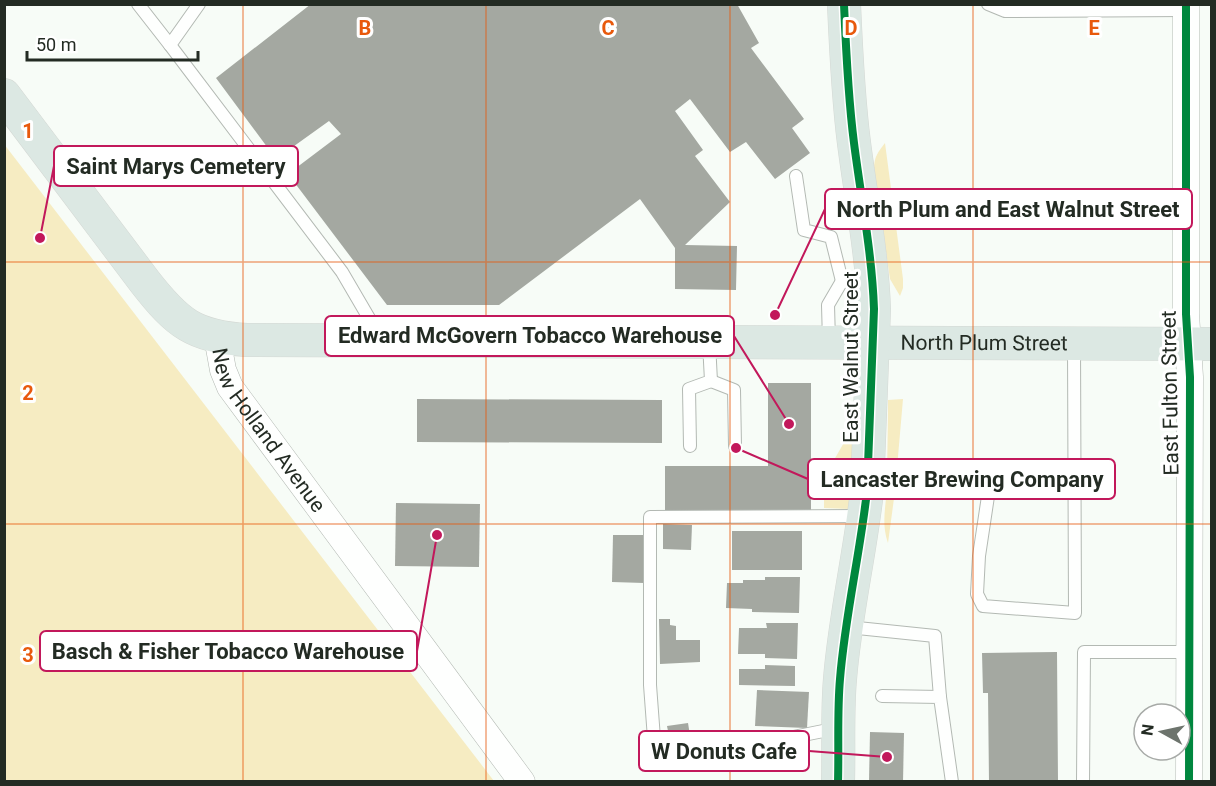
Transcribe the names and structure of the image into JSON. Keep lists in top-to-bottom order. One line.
{"streets":{"main road":["North Plum Street","East Walnut Street","New Holland Avenue"],"street":["East Fulton Street"]},"crossings":[["North Plum Street","East Walnut Street"],["North Plum Street","East Fulton Street"],["North Plum Street","New Holland Avenue"]],"places":["Saint Marys Cemetery","North Plum and East Walnut Street","Edward McGovern Tobacco Warehouse","Lancaster Brewing Company","Basch & Fisher Tobacco Warehouse","W Donuts Cafe"],"scale_bar":"50 m","north":"left","grid":{"columns":["B","C","D","E"],"rows":["1","2","3"]}}
